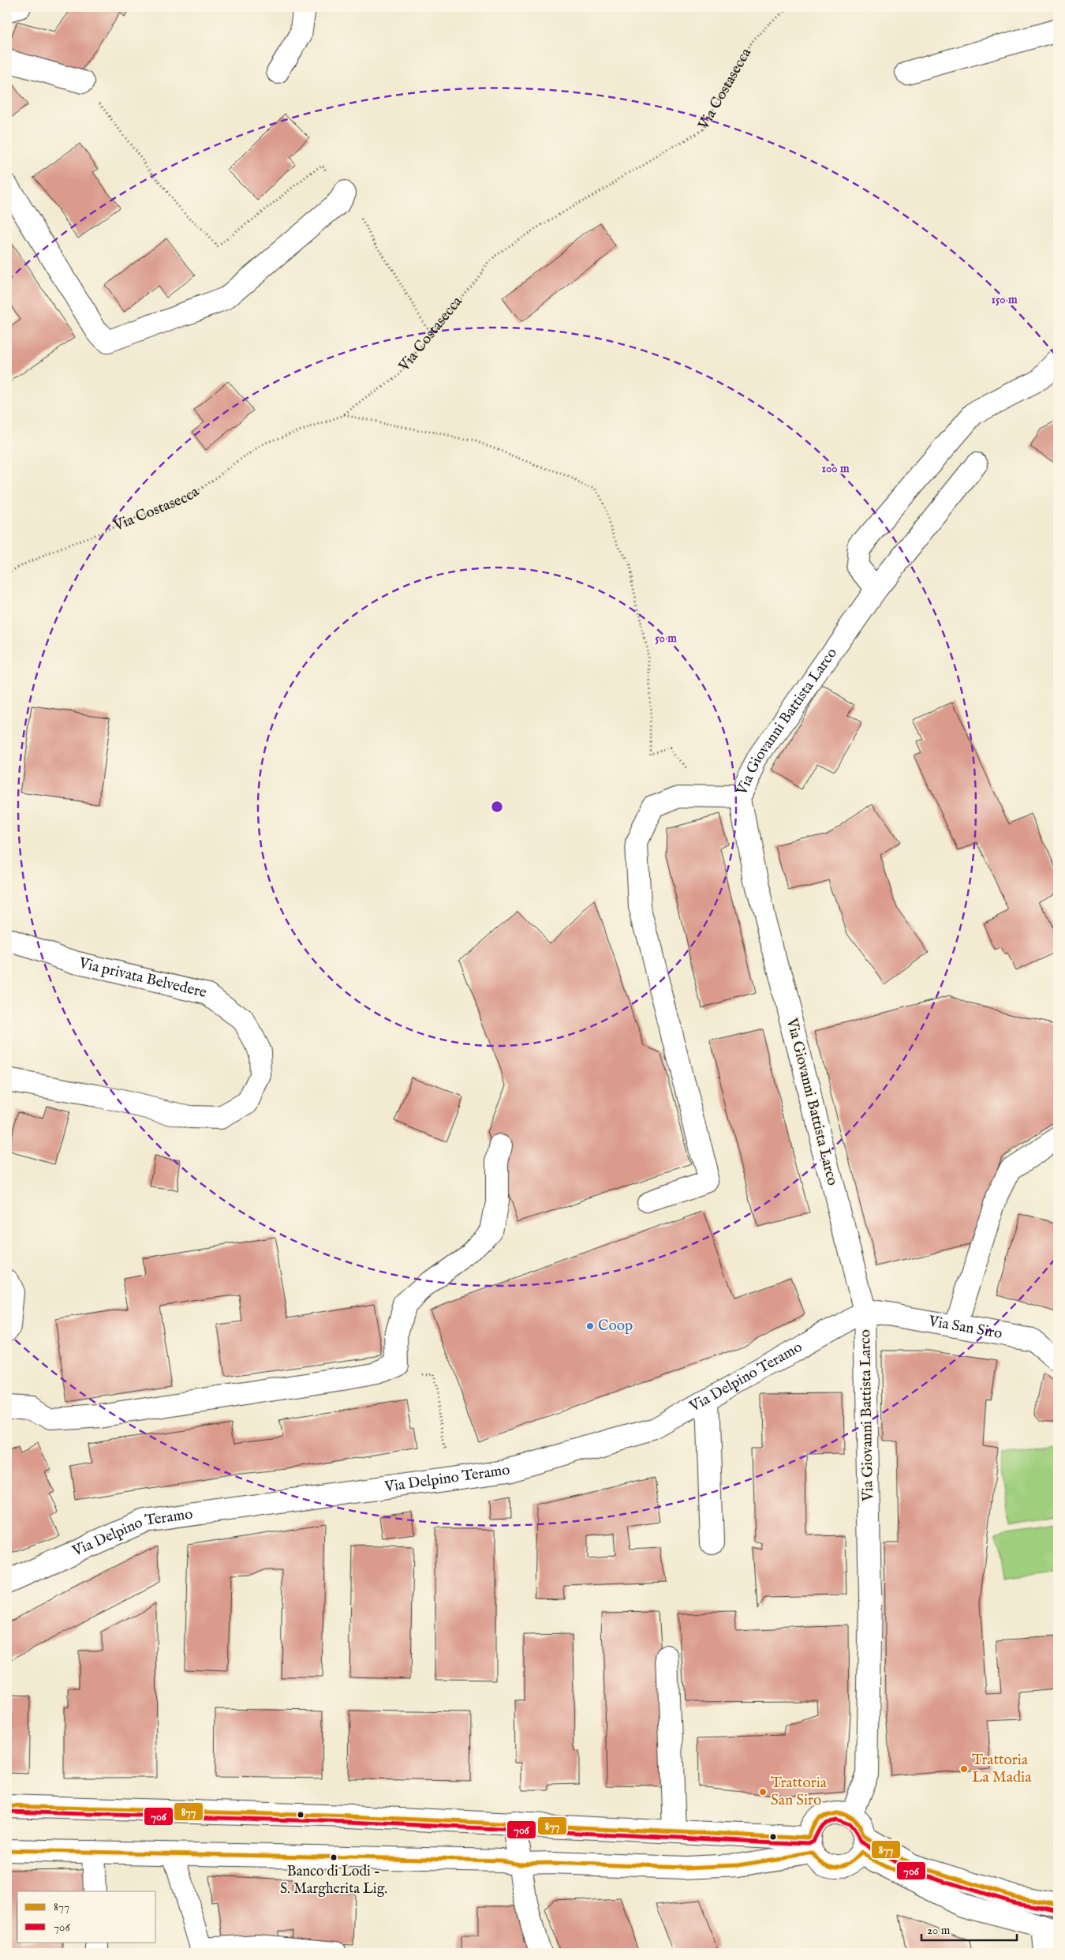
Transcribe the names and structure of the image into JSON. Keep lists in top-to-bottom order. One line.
{"streets":{"street":["Via Giovanni Battista Larco","Via privata Belvedere","Via San Siro","Via Delpino Teramo"],"path":["Via Costasecca"]},"crossings":[["Via Giovanni Battista Larco","Via San Siro"],["Via Giovanni Battista Larco","Via Delpino Teramo"],["Via San Siro","Via Delpino Teramo"]],"places":["Coop","Trattoria La Madia","Trattoria San Siro","Banco di Lodi - S. Margherita Lig."],"lines":["transit line 877","transit line 706"],"legend":["877","706"],"scale_bar":"20 m","rings":["150 m","100 m","50 m"]}
